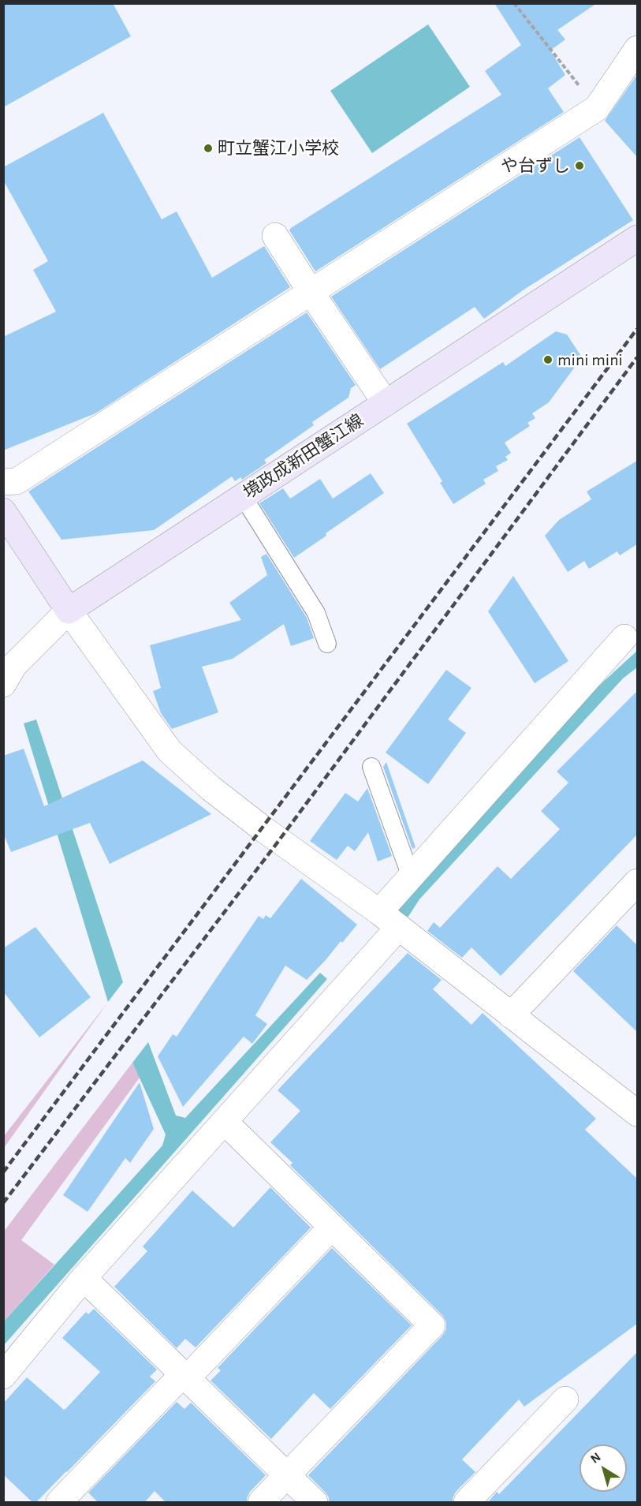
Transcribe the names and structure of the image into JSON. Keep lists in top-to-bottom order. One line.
{"streets":{"main road":["境政成新田蟹江線"]},"places":["町立蟹江小学校","や台ずし","mini mini"],"north":"top left"}
